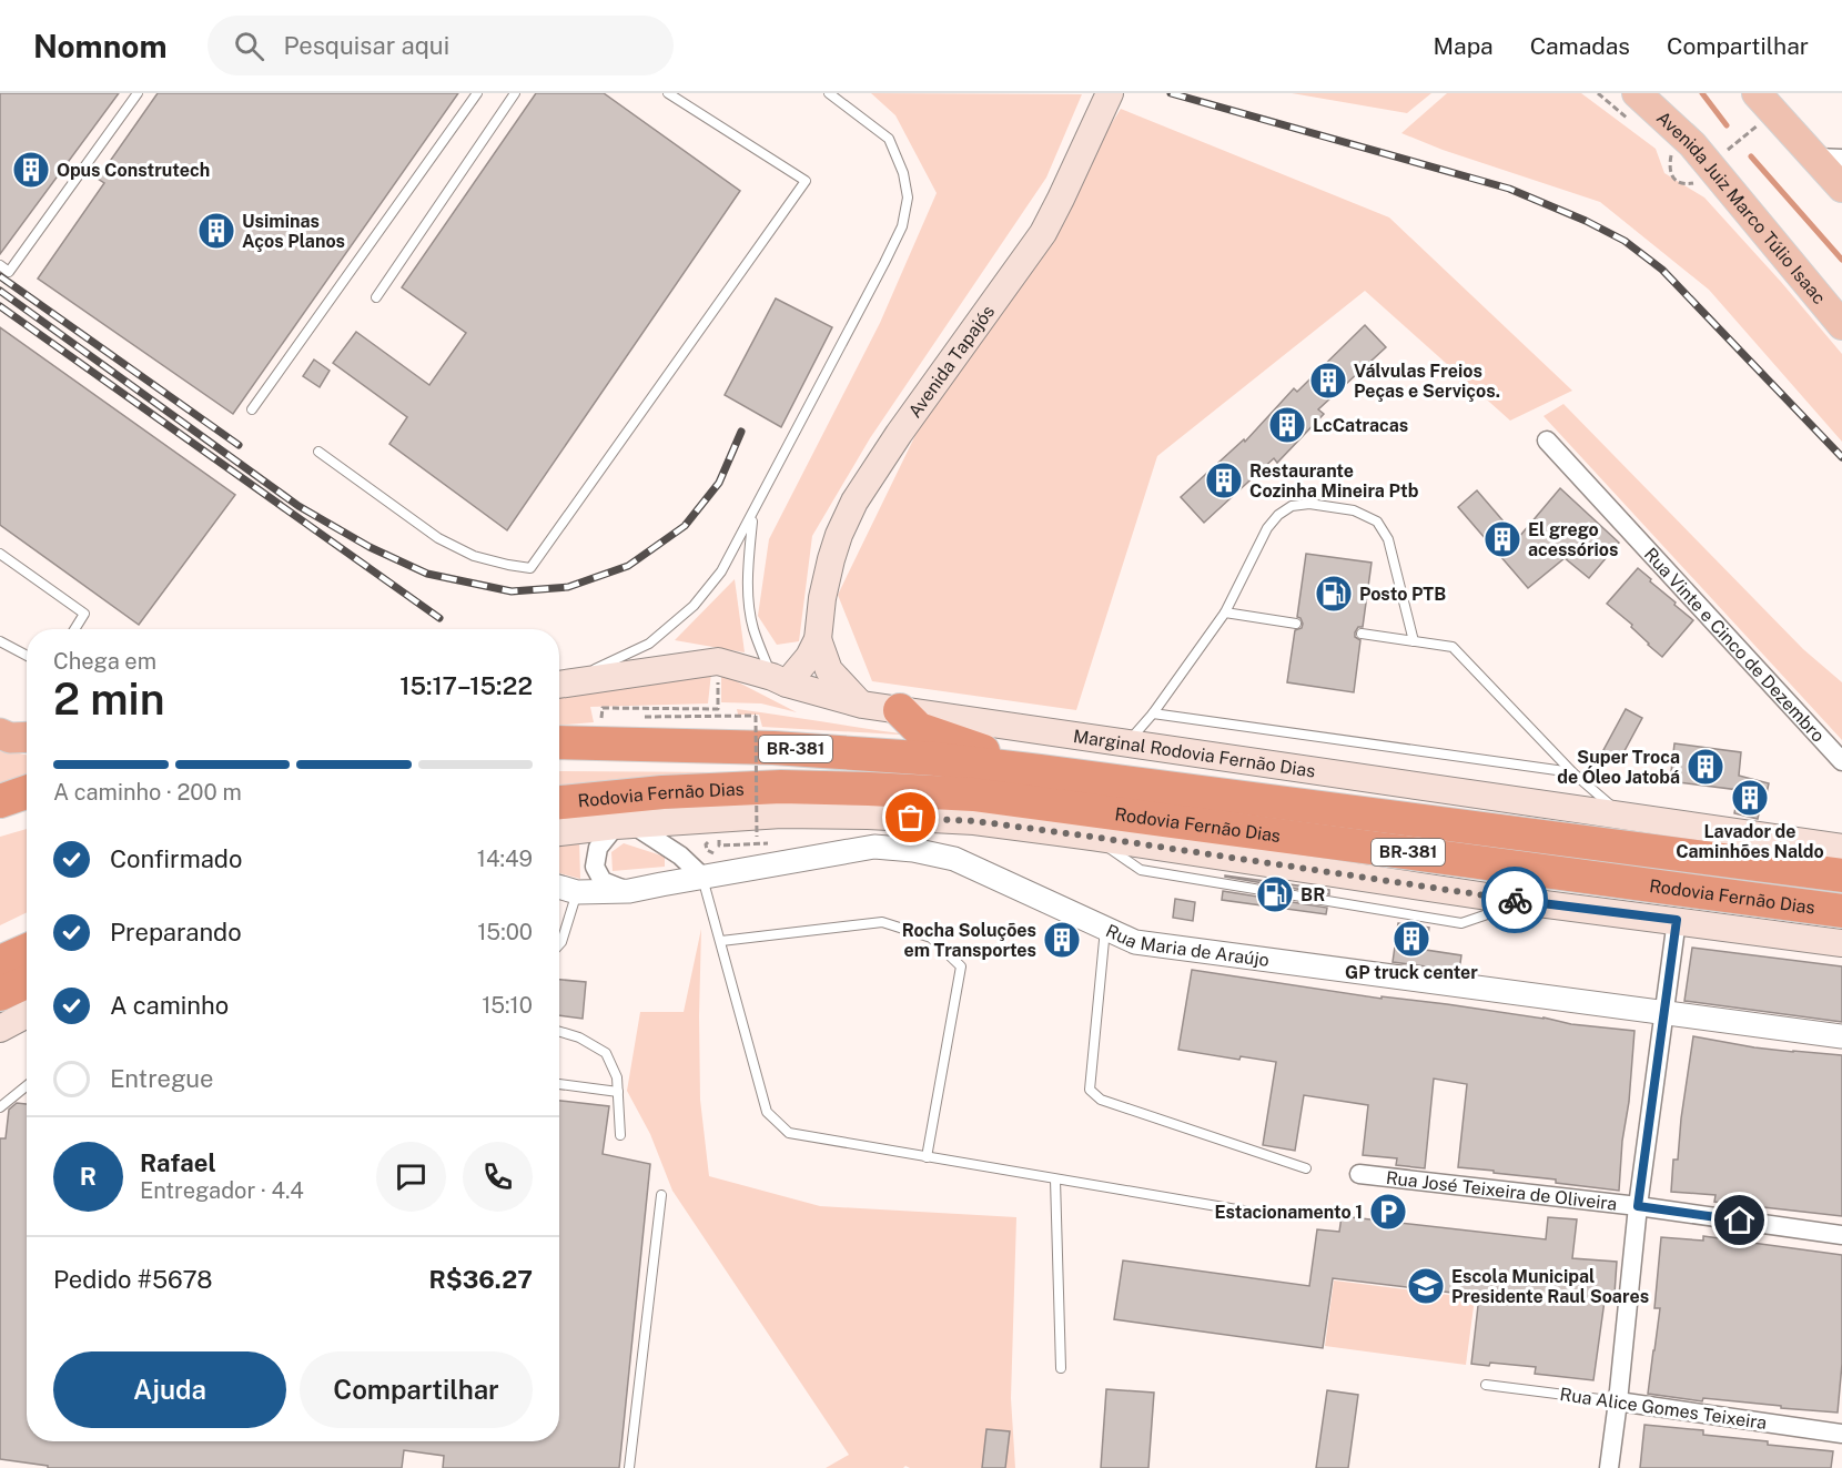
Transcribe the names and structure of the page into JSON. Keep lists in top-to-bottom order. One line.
{"streets":{"highway":["BR-381","Rodovia Fernão Dias"],"main road":["Avenida Juiz Marco Túlio Isaac","Avenida Tapajós","Marginal Rodovia Fernão Dias"],"street":["Rua Vinte e Cinco de Dezembro","Rua Maria de Araújo","Rua José Teixeira de Oliveira","Rua Alice Gomes Teixeira"]},"crossings":[["Avenida Tapajós","Marginal Rodovia Fernão Dias"],["BR-381","Marginal Rodovia Fernão Dias"],["BR-381","Rodovia Fernão Dias"]],"places":{"building":["Opus Construtech","Usiminas Aços Planos","Válvulas Freios Peças e Serviços.","LcCatracas","Restaurante Cozinha Mineira Ptb","El grego acessórios","Super Troca de Óleo Jatobá","Lavador de Caminhões Naldo","GP truck center","Rocha Soluções em Transportes"],"fuel station":["Posto PTB","BR"],"parking":["Estacionamento 1"],"school or university":["Escola Municipal Presidente Raul Soares"]},"page":{"header":"Nomnom","search":"Pesquisar aqui","nav":["Mapa","Camadas","Compartilhar"],"heading":["2 min","Chega em","15:17–15:22"],"panel":["Rafael","Entregador · 4.4","Pedido #5678","R$36.27"],"bar":"A caminho · 200 m","list":[["Confirmado","14:49"],["Preparando","15:00"],["A caminho","15:10"],"Entregue"],"round":"R","buttons":["Ajuda","Compartilhar"]}}
